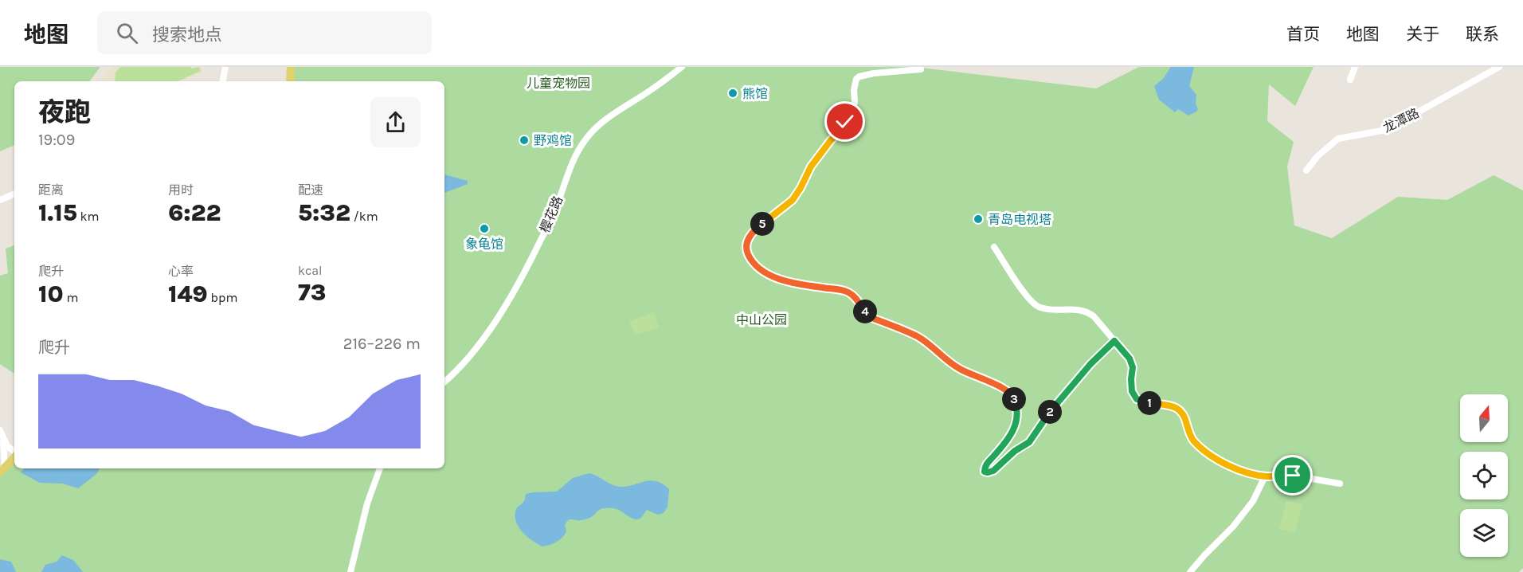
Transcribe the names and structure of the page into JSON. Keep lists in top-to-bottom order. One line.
{"streets":{"street":["龙潭路","樱花路"]},"parks":["儿童宠物园","中山公园"],"places":["熊馆","野鸡馆","青岛电视塔","象龟馆"],"north":"top","page":{"header":"地图","search":"搜索地点","nav":["首页","地图","关于","联系"],"heading":["夜跑","19:09"],"stats":[["距离","1.15 km"],["用时","6:22"],["配速","5:32 /km"],["爬升","10 m"],["心率","149 bpm"],["kcal","73"]],"pins":["5","4","3","1","2"],"chart":["爬升","216–226 m"]}}
